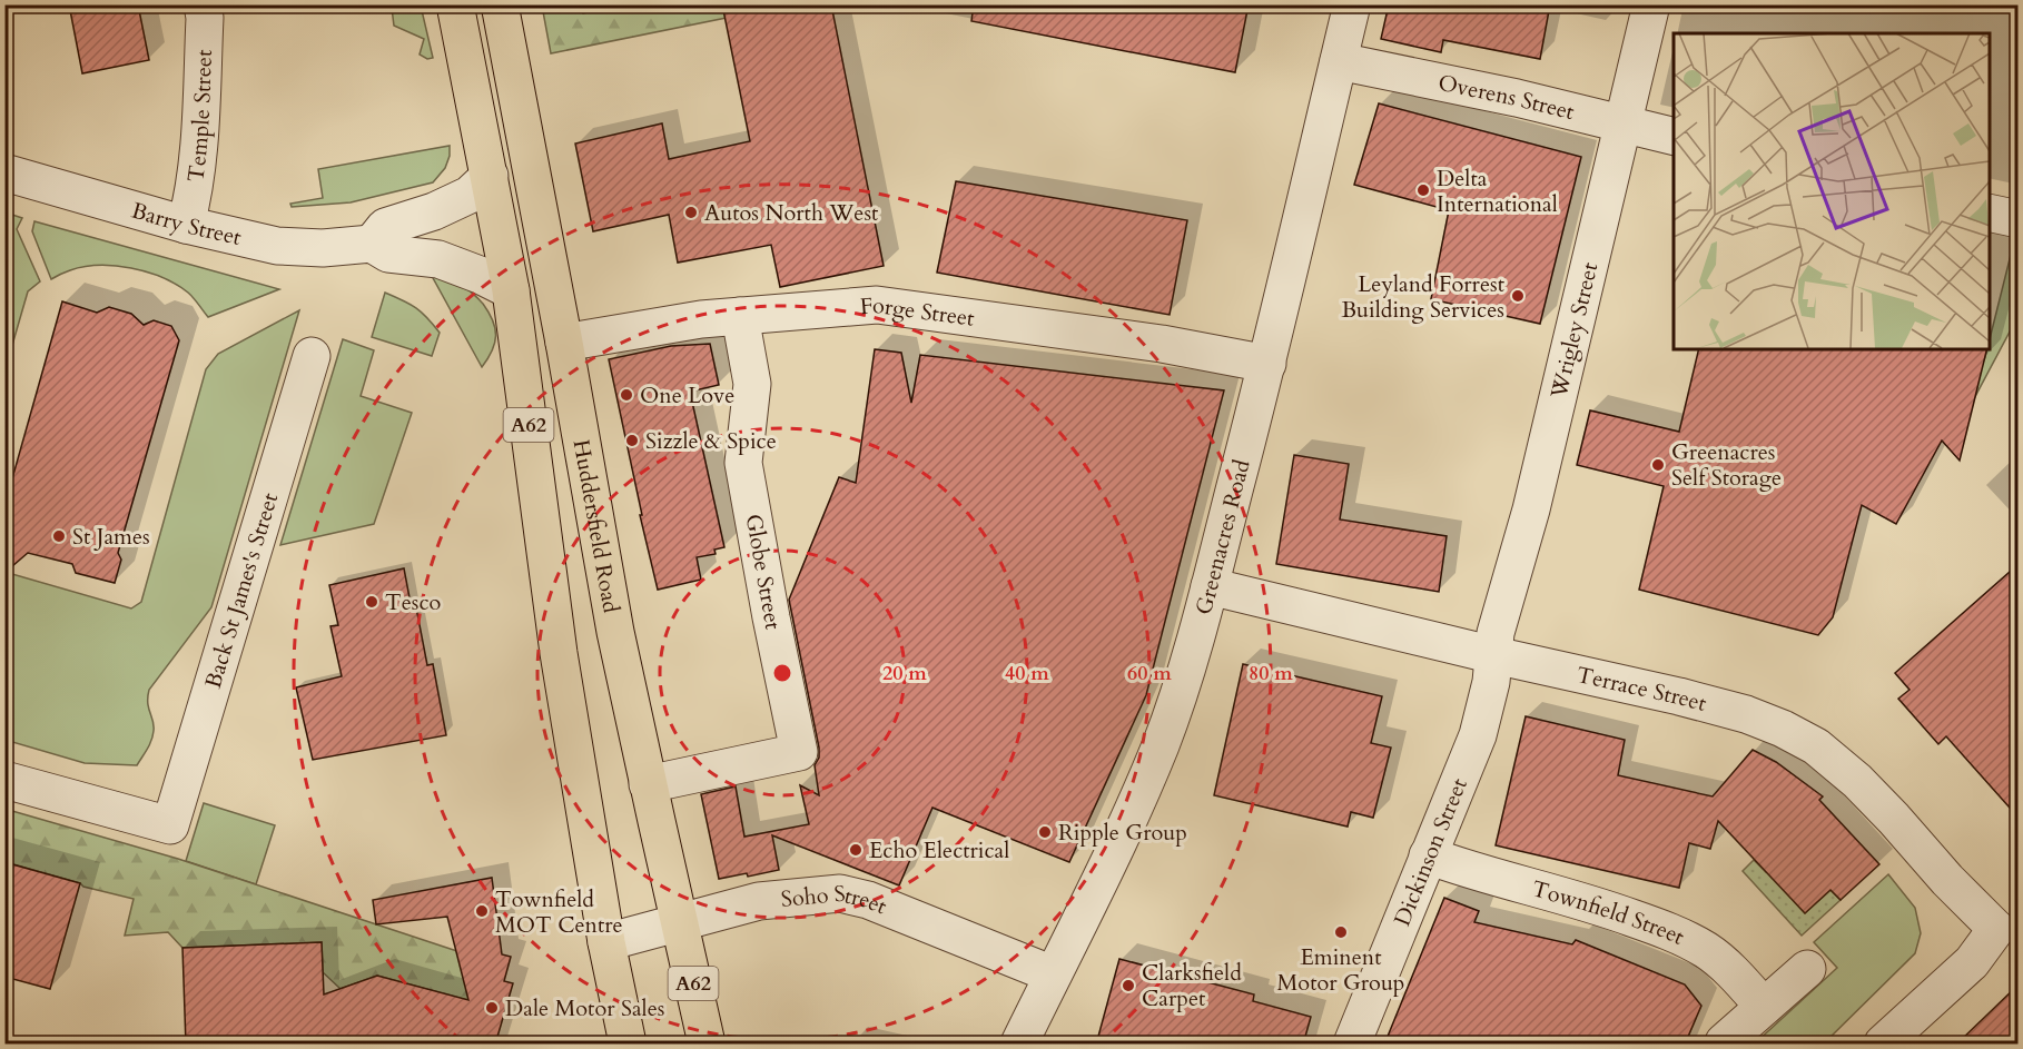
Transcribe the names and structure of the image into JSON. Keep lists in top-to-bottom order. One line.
{"streets":{"main road":["A62","Huddersfield Road"],"street":["Overens Street","Temple Street","Barry Street","Forge Street","Wrigley Street","Greenacres Road","Globe Street","Back St James's Street","Terrace Street","Dickinson Street","Soho Street","Townfield Street"]},"crossings":[["Overens Street","Wrigley Street"],["Overens Street","Greenacres Road"],["Temple Street","Barry Street"],["Barry Street","A62"],["Forge Street","Huddersfield Road"],["Forge Street","Greenacres Road"],["Forge Street","Globe Street"],["Wrigley Street","Terrace Street"],["Wrigley Street","Dickinson Street"],["A62","Soho Street"],["Huddersfield Road","Globe Street"],["Huddersfield Road","Soho Street"],["Greenacres Road","Terrace Street"],["Greenacres Road","Soho Street"],["Terrace Street","Dickinson Street"],["Dickinson Street","Townfield Street"]],"places":["Delta International","Autos North West","Leyland Forrest Building Services","One Love","Sizzle & Spice","Greenacres Self Storage","St James","Tesco","Ripple Group","Echo Electrical","Townfield MOT Centre","Eminent Motor Group","Clarksfield Carpet","Dale Motor Sales"],"rings":["20 m","40 m","60 m","80 m"]}
